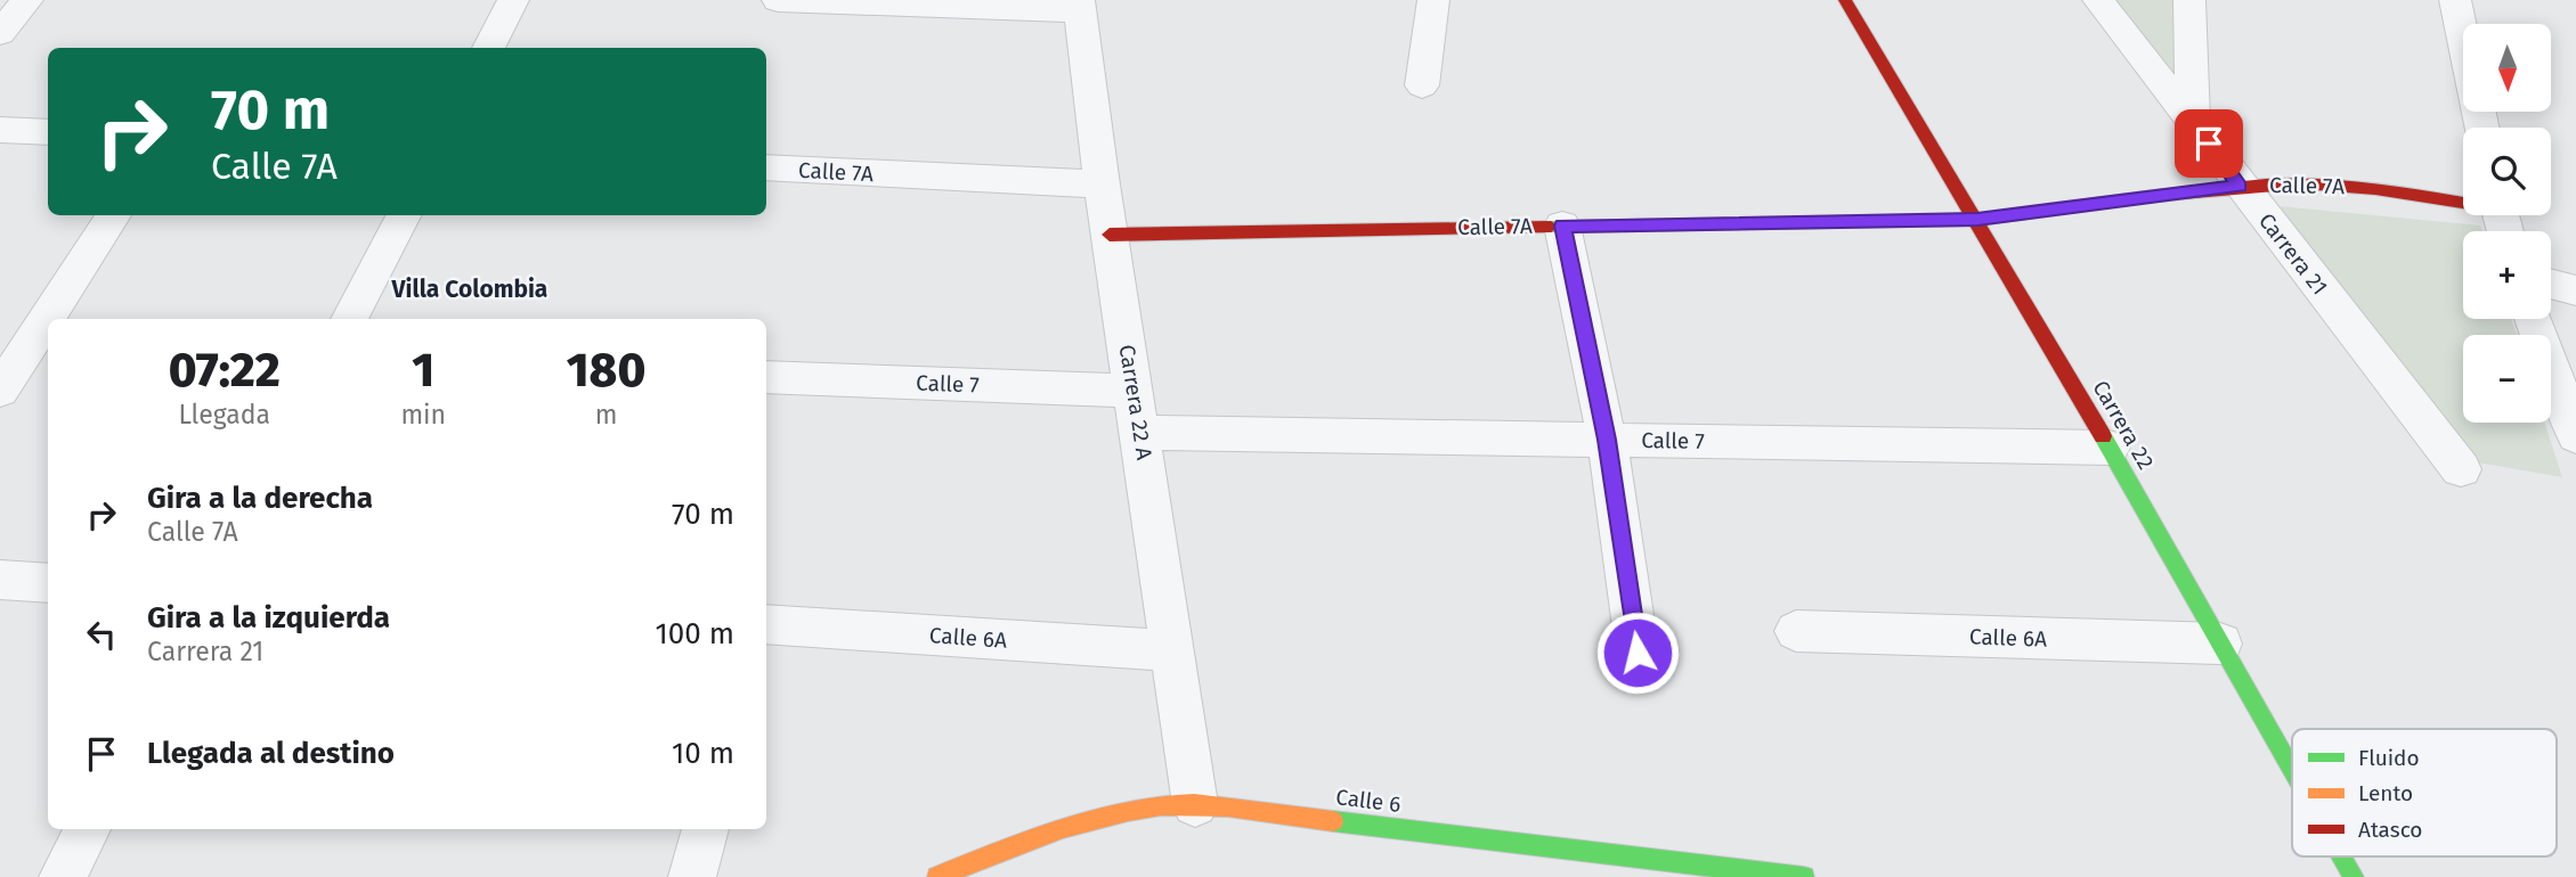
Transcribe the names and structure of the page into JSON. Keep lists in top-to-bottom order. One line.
{"streets":{"street":["Calle 7A","Carrera 21","Calle 7","Carrera 22 A","Carrera 22","Calle 6A","Calle 6"]},"crossings":[["Calle 7A","Carrera 21"],["Calle 7A","Carrera 22 A"],["Calle 7A","Carrera 22"],["Calle 7","Carrera 22 A"],["Calle 7","Carrera 22"],["Carrera 22 A","Calle 6A"],["Carrera 22 A","Calle 6"],["Carrera 22","Calle 6A"]],"districts":["Villa Colombia"],"legend":["Fluido","Lento","Atasco"],"north":"bottom","page":{"map_buttons":["+","−"],"turn":["70 m","Calle 7A"],"eta":["07:22","Llegada","1","min","180","m"],"list":[{"name":"Gira a la derecha","note":"Calle 7A","value":"70 m"},{"name":"Gira a la izquierda","note":"Carrera 21","value":"100 m"},{"name":"Llegada al destino","value":"10 m"}]}}
